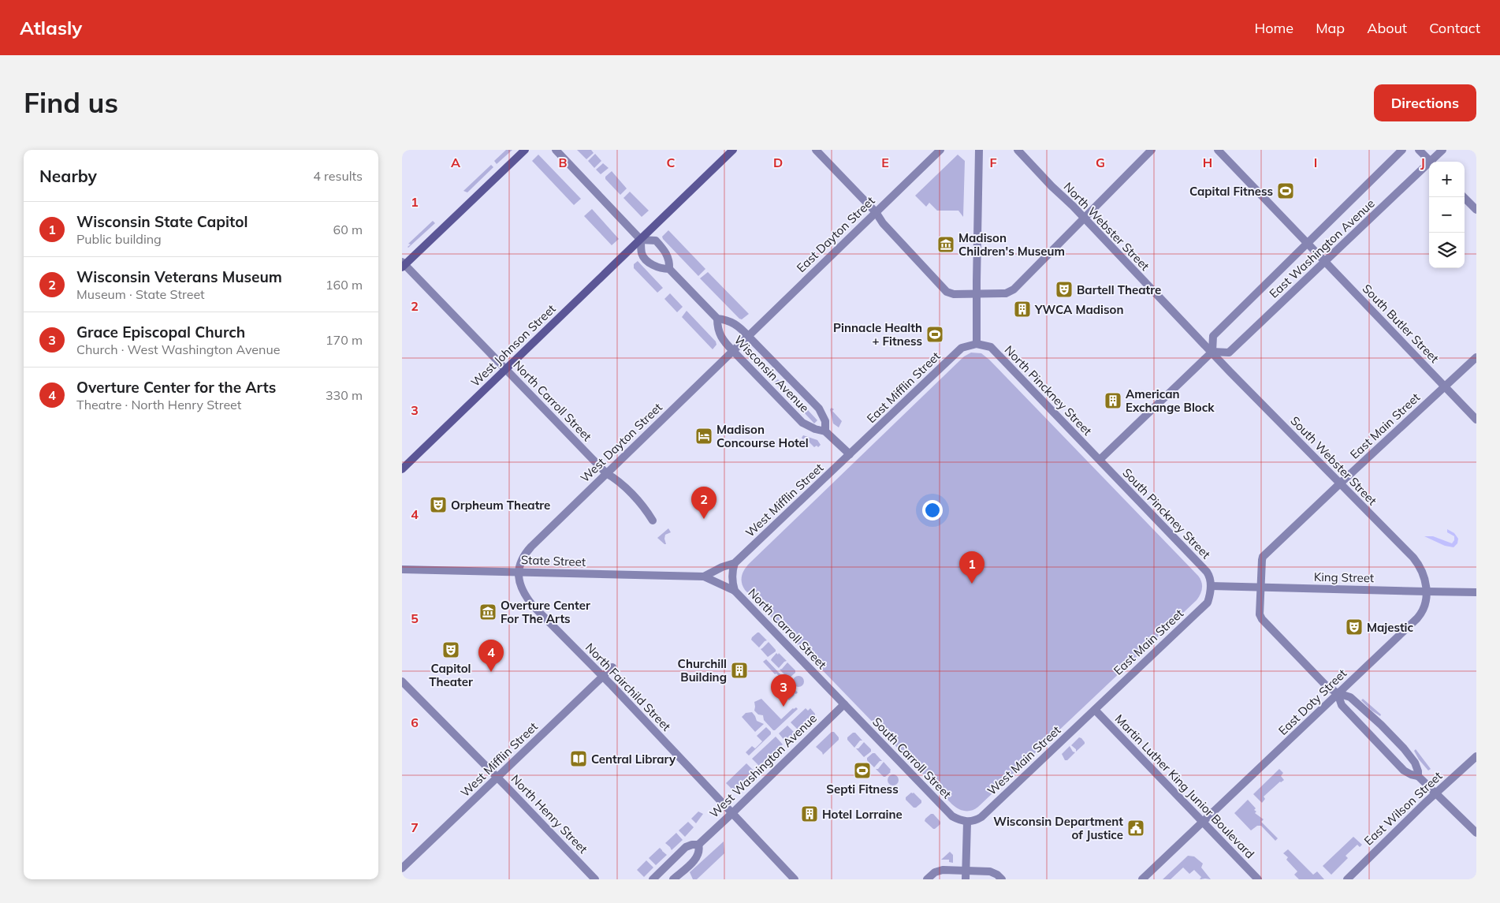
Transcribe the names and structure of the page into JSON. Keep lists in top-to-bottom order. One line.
{"streets":{"main road":["West Johnson Street"],"street":["North Webster Street","East Dayton Street","East Washington Avenue","South Butler Street","Wisconsin Avenue","East Mifflin Street","North Pinckney Street","North Carroll Street","East Main Street","West Dayton Street","South Webster Street","West Mifflin Street","South Pinckney Street","State Street","King Street","North Fairchild Street","East Doty Street","South Carroll Street","West Main Street","West Washington Avenue","Martin Luther King Junior Boulevard","East Wilson Street","North Henry Street"]},"crossings":[["North Webster Street","East Washington Avenue"],["North Webster Street","South Webster Street"],["East Dayton Street","Wisconsin Avenue"],["East Dayton Street","West Dayton Street"],["East Washington Avenue","South Butler Street"],["East Washington Avenue","South Webster Street"],["South Butler Street","East Main Street"],["West Johnson Street","Wisconsin Avenue"],["West Johnson Street","North Carroll Street"],["Wisconsin Avenue","East Mifflin Street"],["Wisconsin Avenue","West Dayton Street"],["Wisconsin Avenue","West Mifflin Street"],["East Mifflin Street","North Pinckney Street"],["East Mifflin Street","West Mifflin Street"],["North Pinckney Street","South Pinckney Street"],["North Carroll Street","West Dayton Street"],["North Carroll Street","West Mifflin Street"],["North Carroll Street","State Street"],["North Carroll Street","South Carroll Street"],["North Carroll Street","West Washington Avenue"],["East Main Street","South Webster Street"],["East Main Street","South Pinckney Street"],["East Main Street","King Street"],["East Main Street","West Main Street"],["East Main Street","Martin Luther King Junior Boulevard"],["West Dayton Street","State Street"],["West Dayton Street","North Fairchild Street"],["South Webster Street","King Street"],["South Webster Street","East Doty Street"],["West Mifflin Street","State Street"],["West Mifflin Street","North Fairchild Street"],["West Mifflin Street","North Henry Street"],["South Pinckney Street","King Street"],["State Street","North Fairchild Street"],["King Street","East Doty Street"],["North Fairchild Street","West Washington Avenue"],["East Doty Street","Martin Luther King Junior Boulevard"],["South Carroll Street","West Main Street"],["South Carroll Street","West Washington Avenue"],["West Main Street","Martin Luther King Junior Boulevard"]],"places":{"sports":["Capital Fitness","Pinnacle Health + Fitness","Septi Fitness"],"museum":["Madison Children's Museum","Overture Center For The Arts"],"theatre":["Bartell Theatre","Orpheum Theatre","Majestic","Capitol Theater"],"building":["YWCA Madison","American Exchange Block","Churchill Building","Hotel Lorraine"],"hotel":["Madison Concourse Hotel"],"library":["Central Library"],"public building":["Wisconsin Department of Justice"]},"page":{"header":"Atlasly","nav":["Home","Map","About","Contact"],"buttons":"Directions","title":"Find us","heading":["Nearby","4 results"],"map_buttons":["+","−"],"list":[{"mark":"1","name":"Wisconsin State Capitol","note":"Public building","value":"60 m"},{"mark":"2","name":"Wisconsin Veterans Museum","note":"Museum · State Street","value":"160 m"},{"mark":"3","name":"Grace Episcopal Church","note":"Church · West Washington Avenue","value":"170 m"},{"mark":"4","name":"Overture Center for the Arts","note":"Theatre · North Henry Street","value":"330 m"}],"pins":["2","1","4","3"]},"grid":{"columns":["A","B","C","D","E","F","G","H","I","J"],"rows":["1","2","3","4","5","6","7"]}}
